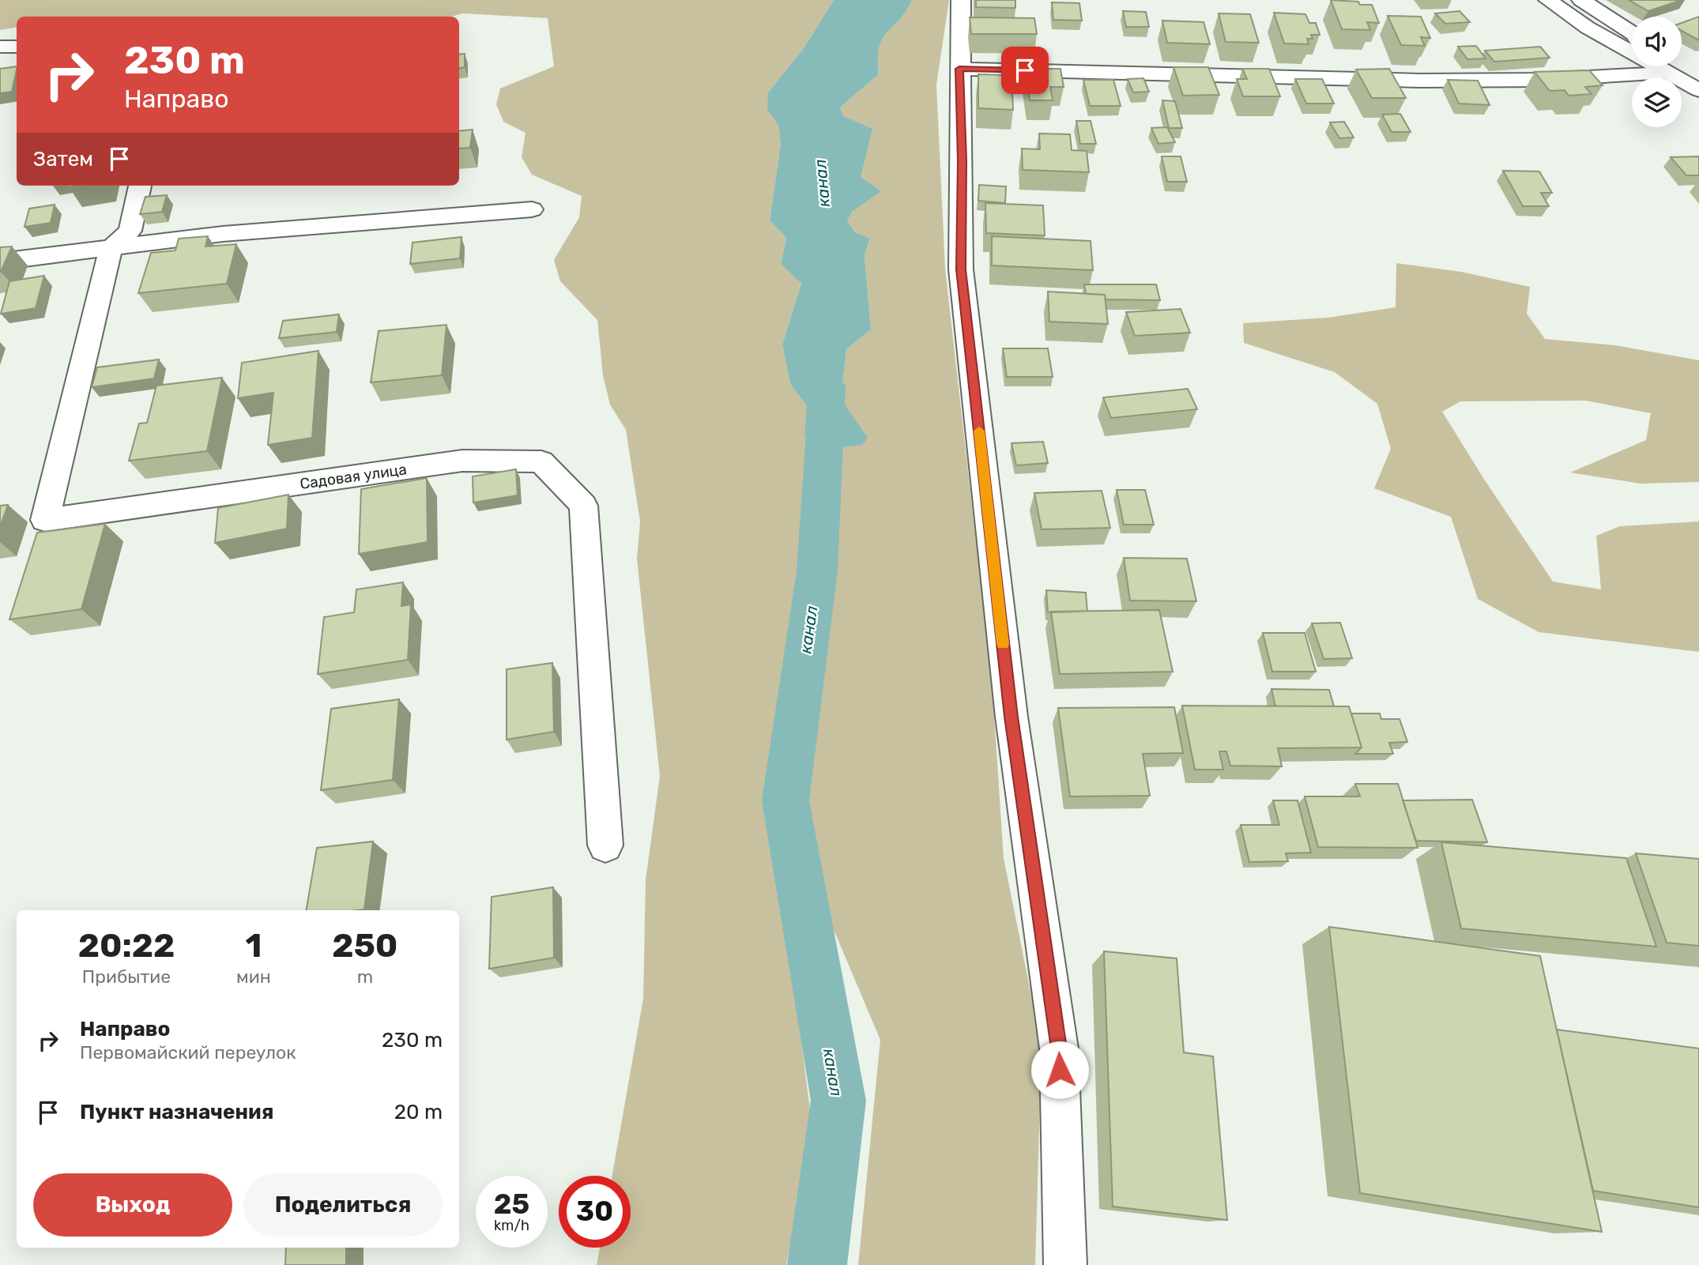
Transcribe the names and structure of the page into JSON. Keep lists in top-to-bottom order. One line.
{"streets":{"street":["Садовая улица"]},"water":["канал"],"page":{"turn":["230 m","Направо"],"then":"Затем","eta":["20:22","Прибытие","1","мин","250","m"],"list":[{"name":"Направо","note":"Первомайский переулок","value":"230 m"},{"name":"Пункт назначения","value":"20 m"}],"buttons":["Выход","Поделиться"],"speed":"25 km/h","limit":"30"}}
